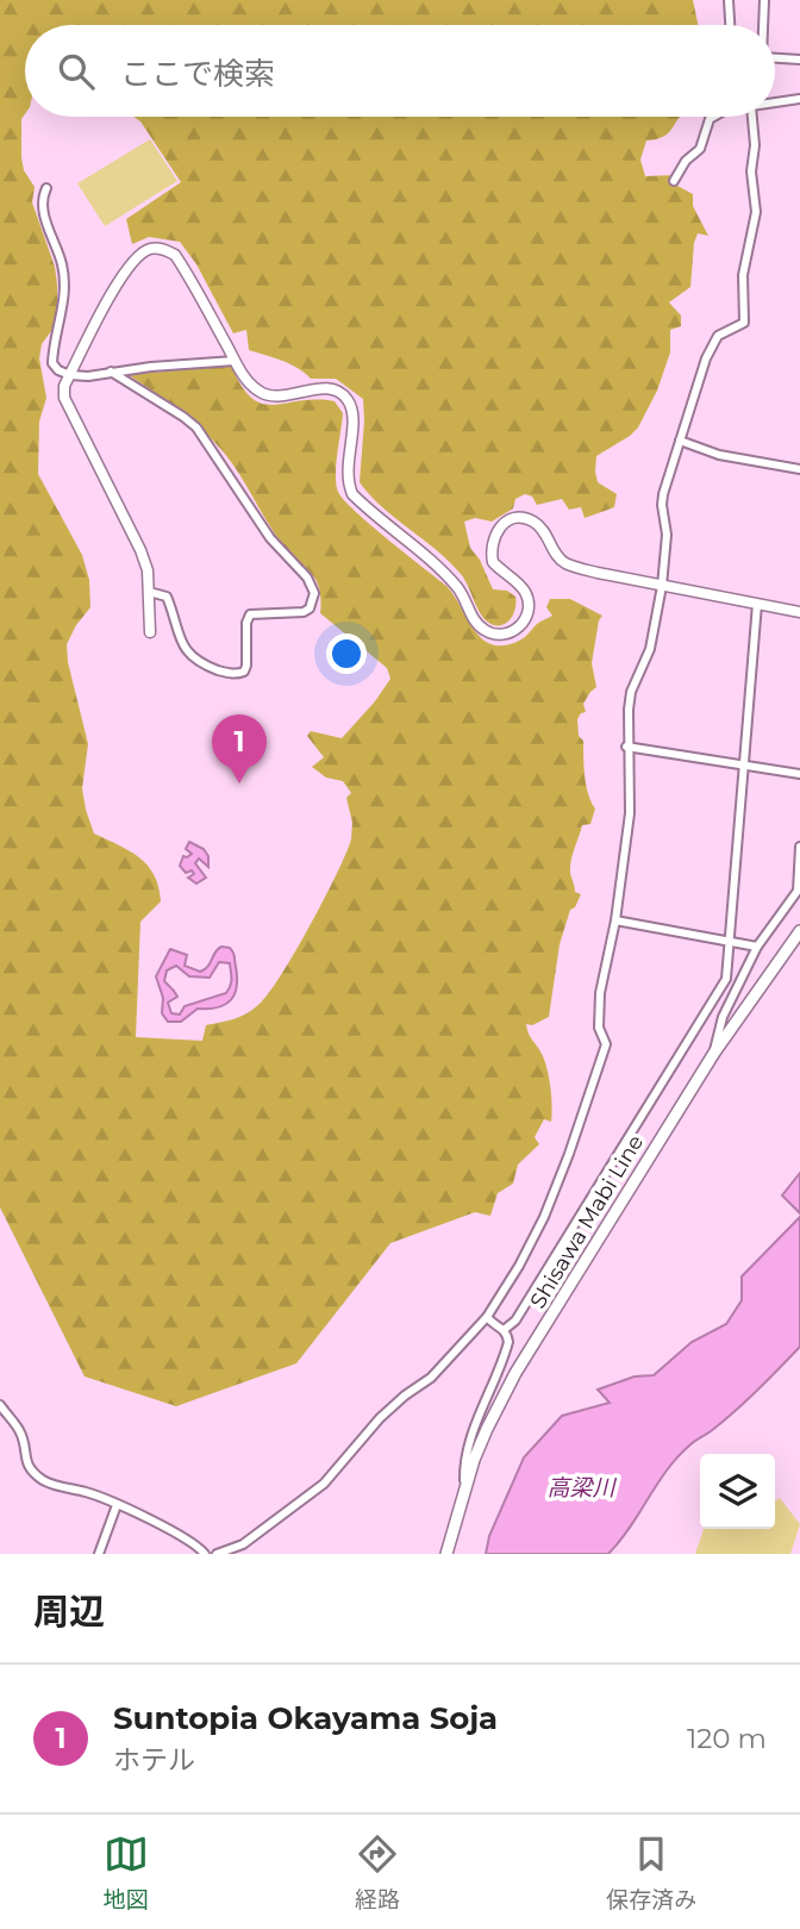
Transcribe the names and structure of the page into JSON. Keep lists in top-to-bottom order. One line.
{"streets":{"main road":["Shisawa Mabi Line"]},"water":["高梁川"],"page":{"search":"ここで検索","pins":"1","heading":"周辺","list":[{"mark":"1","name":"Suntopia Okayama Soja","note":"ホテル","value":"120 m"}],"nav":["地図","経路","保存済み"]}}
